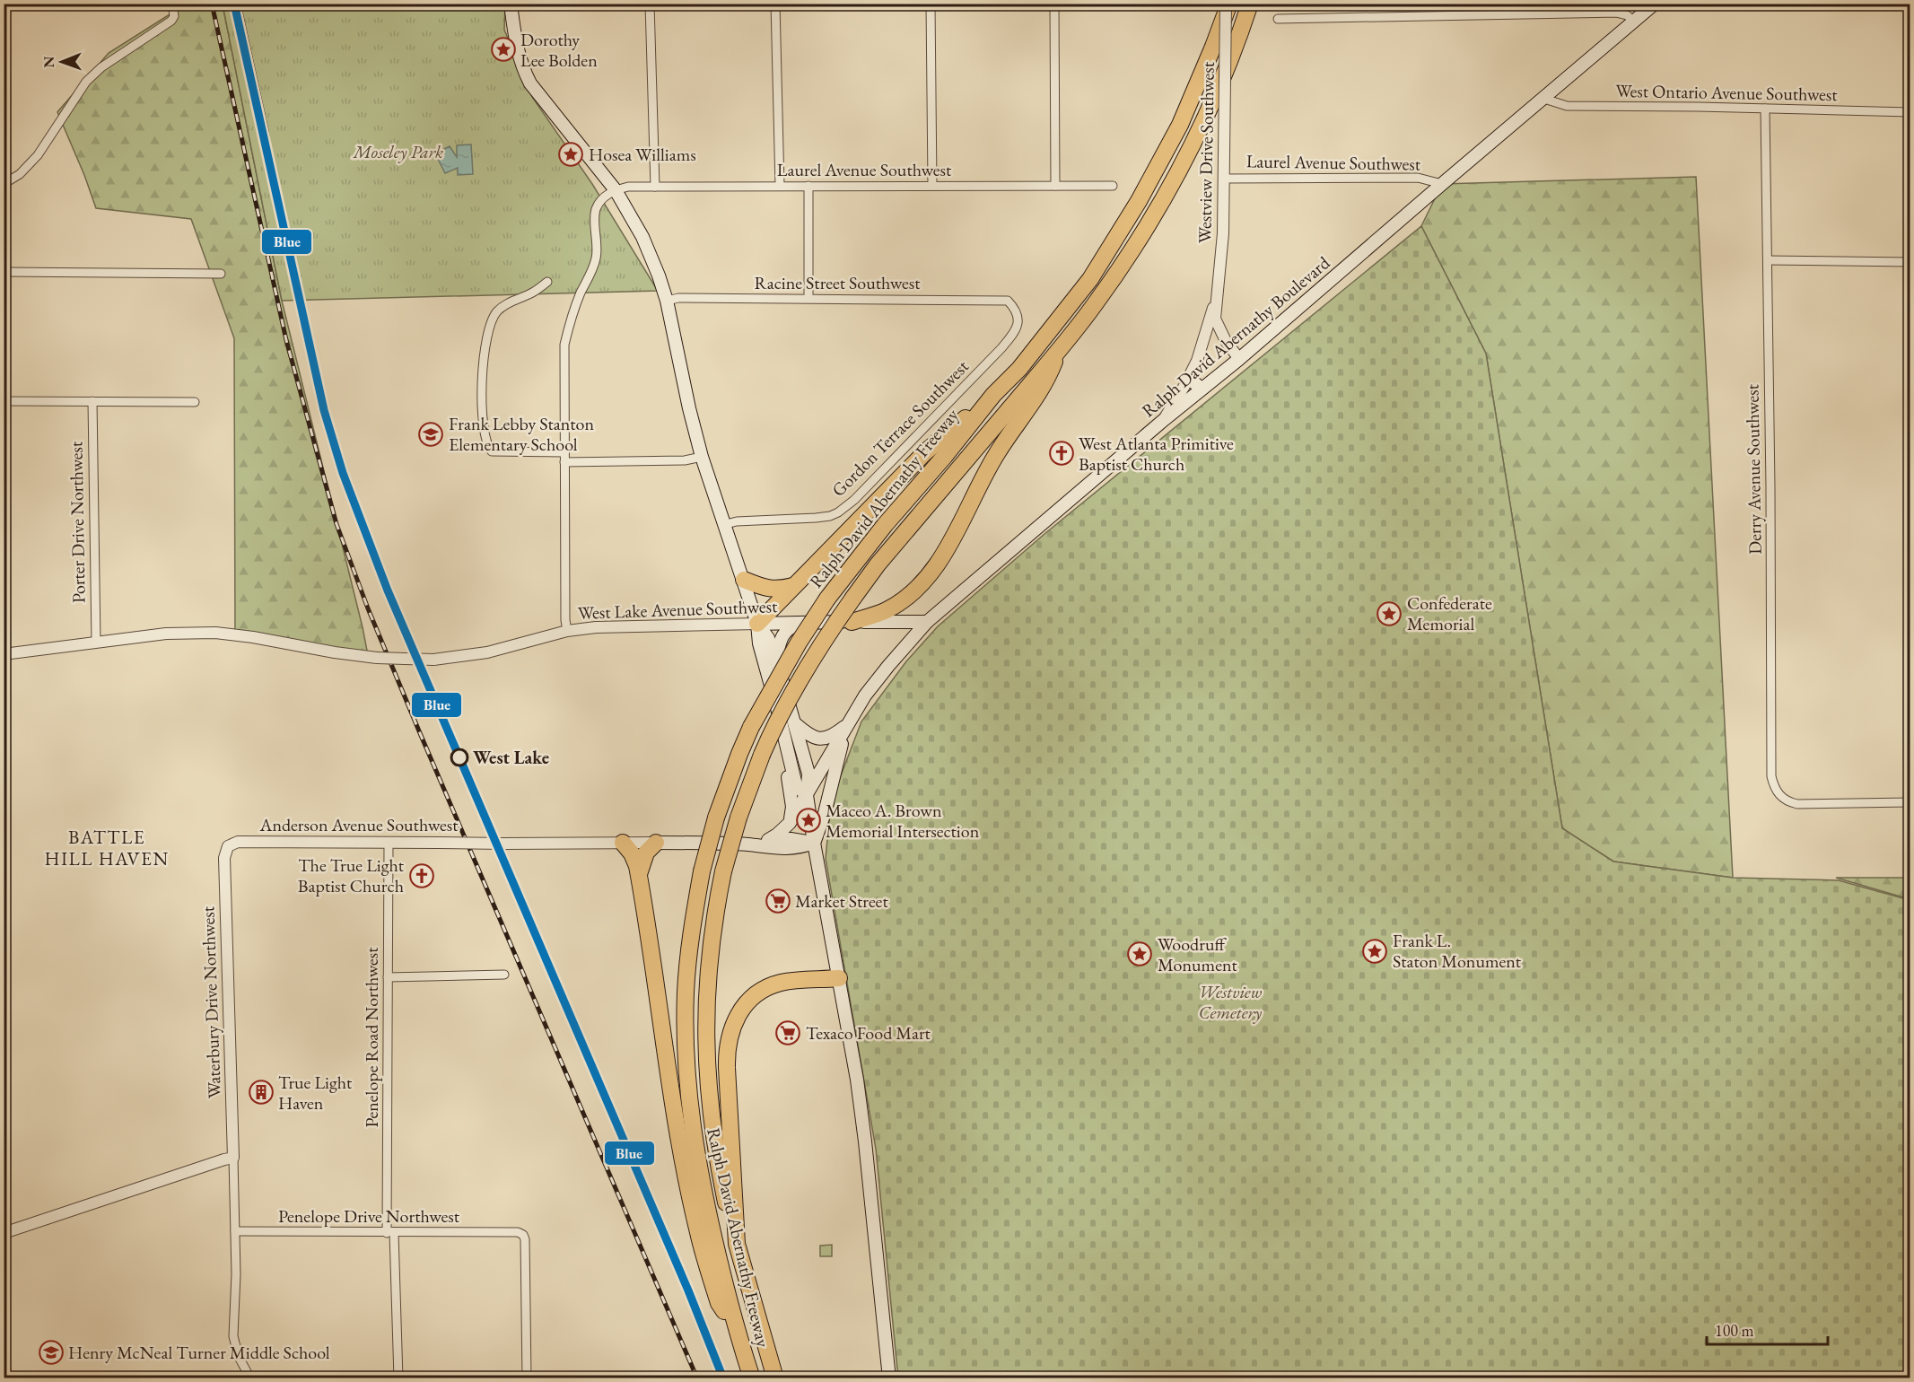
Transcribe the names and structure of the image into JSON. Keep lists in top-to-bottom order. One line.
{"streets":{"highway":["Ralph David Abernathy Freeway"],"main road":["Ralph David Abernathy Boulevard","West Lake Avenue Southwest","Anderson Avenue Southwest"],"street":["West Ontario Avenue Southwest","Westview Drive Southwest","Laurel Avenue Southwest","Racine Street Southwest","Gordon Terrace Southwest","Derry Avenue Southwest","Porter Drive Northwest","Waterbury Drive Northwest","Penelope Road Northwest","Penelope Drive Northwest"]},"crossings":[["West Ontario Avenue Southwest","Ralph David Abernathy Boulevard"],["West Ontario Avenue Southwest","Derry Avenue Southwest"],["Westview Drive Southwest","Laurel Avenue Southwest"],["Westview Drive Southwest","Ralph David Abernathy Boulevard"],["Westview Drive Southwest","Ralph David Abernathy Freeway"],["Laurel Avenue Southwest","Ralph David Abernathy Boulevard"],["Racine Street Southwest","Gordon Terrace Southwest"],["Ralph David Abernathy Boulevard","West Lake Avenue Southwest"],["Porter Drive Northwest","West Lake Avenue Southwest"],["Anderson Avenue Southwest","Waterbury Drive Northwest"],["Anderson Avenue Southwest","Penelope Road Northwest"],["Penelope Road Northwest","Penelope Drive Northwest"]],"districts":["BATTLE HILL HAVEN"],"parks":["Moseley Park","Westview Cemetery"],"places":{"place":["Dorothy Lee Bolden","Hosea Williams","Confederate Memorial","Maceo A. Brown Memorial Intersection","Frank L. Staton Monument","Woodruff Monument"],"school or university":["Frank Lebby Stanton Elementary School","Henry McNeal Turner Middle School"],"church":["West Atlanta Primitive Baptist Church","The True Light Baptist Church"],"other":["West Lake"],"supermarket":["Market Street","Texaco Food Mart"],"building":["True Light Haven"]},"lines":["transit line Blue"],"scale_bar":"100 m","north":"left"}
